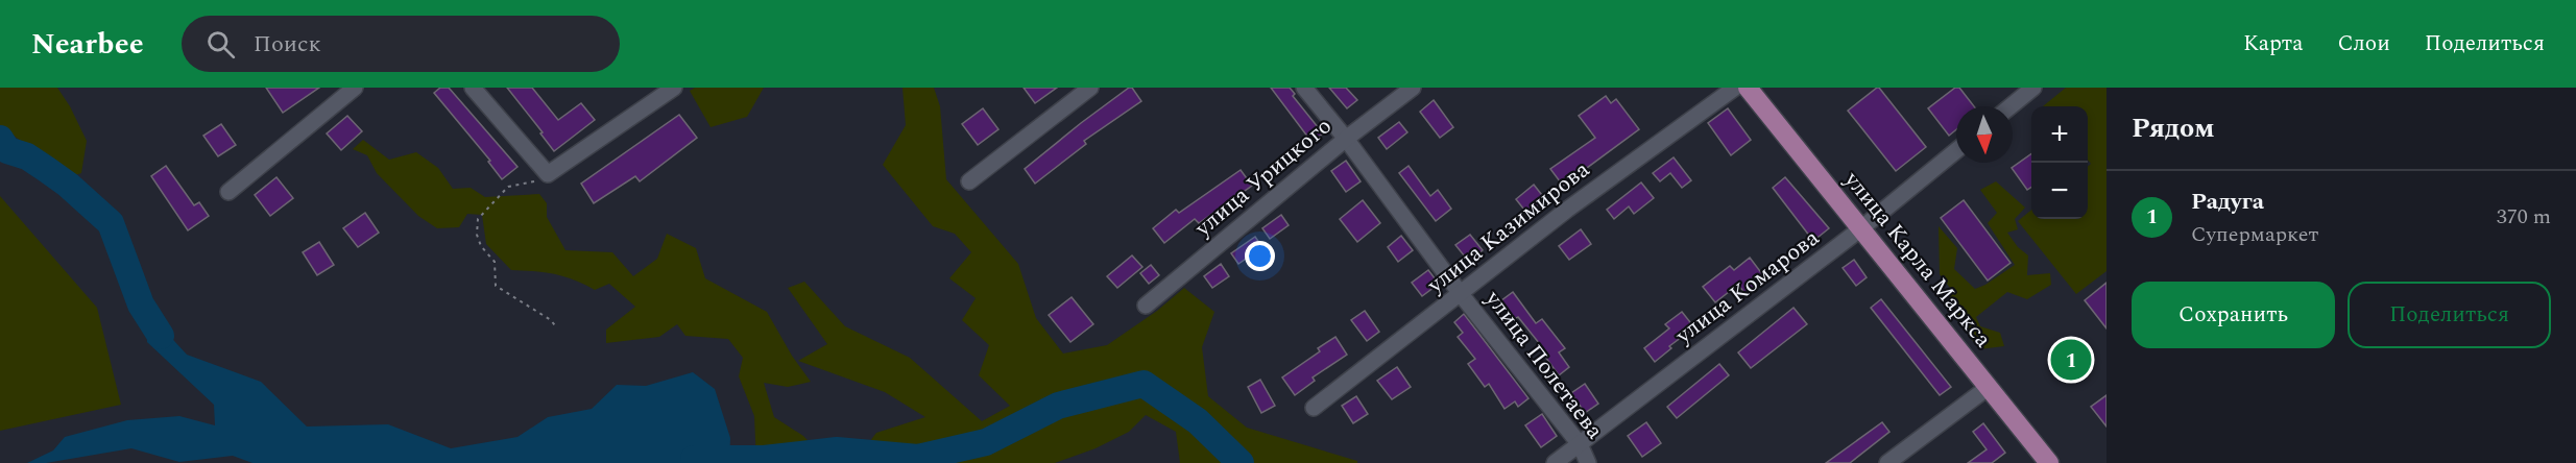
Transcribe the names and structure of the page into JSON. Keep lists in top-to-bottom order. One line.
{"streets":{"main road":["улица Карла Маркса"],"street":["улица Урицкого","улица Казимирова","улица Комарова","улица Полетаева"]},"crossings":[["улица Урицкого","улица Полетаева"],["улица Казимирова","улица Полетаева"],["улица Карла Маркса","улица Комарова"],["улица Комарова","улица Полетаева"]],"north":"bottom","page":{"header":"Nearbee","search":"Поиск","nav":["Карта","Слои","Поделиться"],"heading":"Рядом","map_buttons":["+","−"],"list":[{"mark":"1","name":"Радуга","note":"Супермаркет","value":"370 m"}],"buttons":["Сохранить","Поделиться"],"pins":"1"}}
